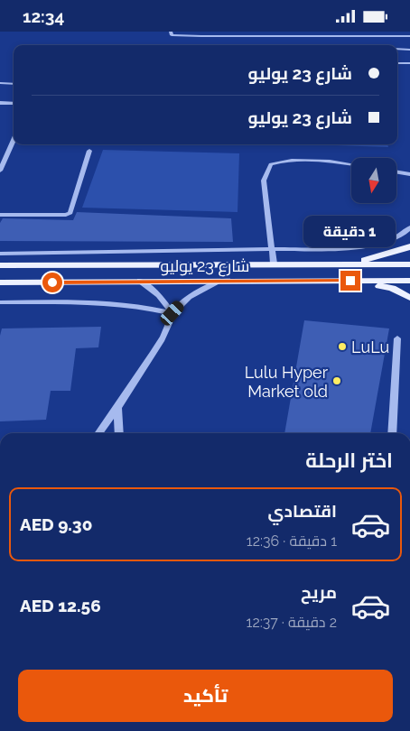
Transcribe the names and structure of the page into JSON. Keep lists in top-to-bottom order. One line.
{"streets":{"main road":["شارع 23 يوليو"]},"places":["LuLu","Lulu Hyper Market old"],"north":"bottom","page":{"status":"12:34","banner":["شارع 23 يوليو","شارع 23 يوليو"],"bubble":"1 دقيقة","heading":"اختر الرحلة","list":[{"name":"اقتصادي","note":"1 دقيقة · 12:36","value":"AED 9.30"},{"name":"مريح","note":"2 دقيقة · 12:37","value":"AED 12.56"}],"buttons":"تأكيد"}}
